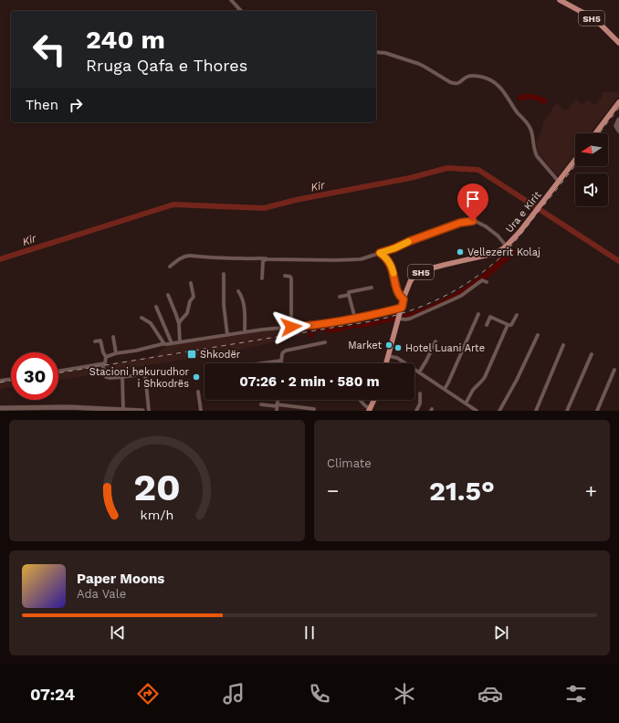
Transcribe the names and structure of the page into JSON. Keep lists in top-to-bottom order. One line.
{"streets":{"main road":["SH5","Ura e Kirit"]},"crossings":[["SH5","Ura e Kirit"]],"water":["Kir"],"places":{"other":["Vellezerit Kolaj","Market","Hotel Luani Arte","Stacioni hekurudhor i Shkodrës"],"transit":["Shkodër"]},"north":"left","page":{"turn":["240 m","Rruga Qafa e Thores"],"then":"Then","limit":"30","trip":"07:26 · 2 min · 580 m","tile":"Climate","heat":["−","21.5°","+"],"song":["Paper Moons","Ada Vale"],"tabs":"07:24","gauge":["20","km/h"]}}
